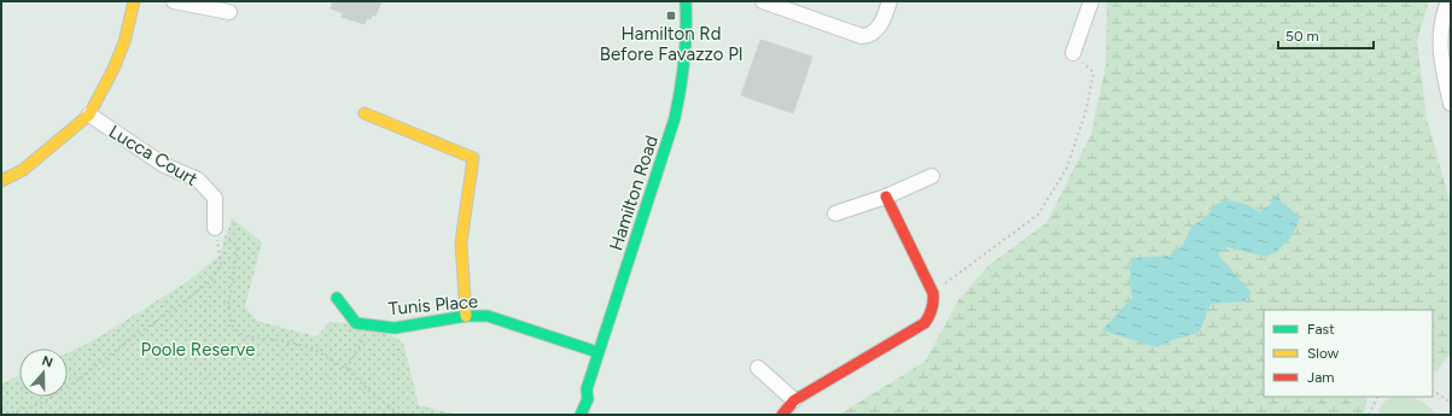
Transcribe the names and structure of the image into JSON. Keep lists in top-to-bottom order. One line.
{"streets":{"street":["Lucca Court","Hamilton Road","Tunis Place"]},"crossings":[["Hamilton Road","Tunis Place"]],"parks":["Poole Reserve"],"places":{"transit":["Hamilton Rd Before Favazzo Pl"]},"legend":["Fast","Slow","Jam"],"scale_bar":"50 m","north":"top"}
